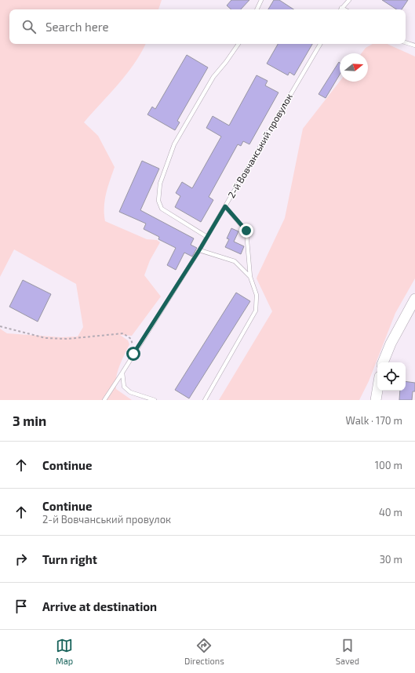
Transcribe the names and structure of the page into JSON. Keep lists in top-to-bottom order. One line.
{"streets":{"lane":["2-й Вовчанський провулок"]},"north":"right","page":{"search":"Search here","heading":["3 min","Walk · 170 m"],"list":[["Continue","100 m"],["Continue","2-й Вовчанський провулок","40 m"],["Turn right","30 m"],"Arrive at destination"],"nav":["Map","Directions","Saved"]}}
